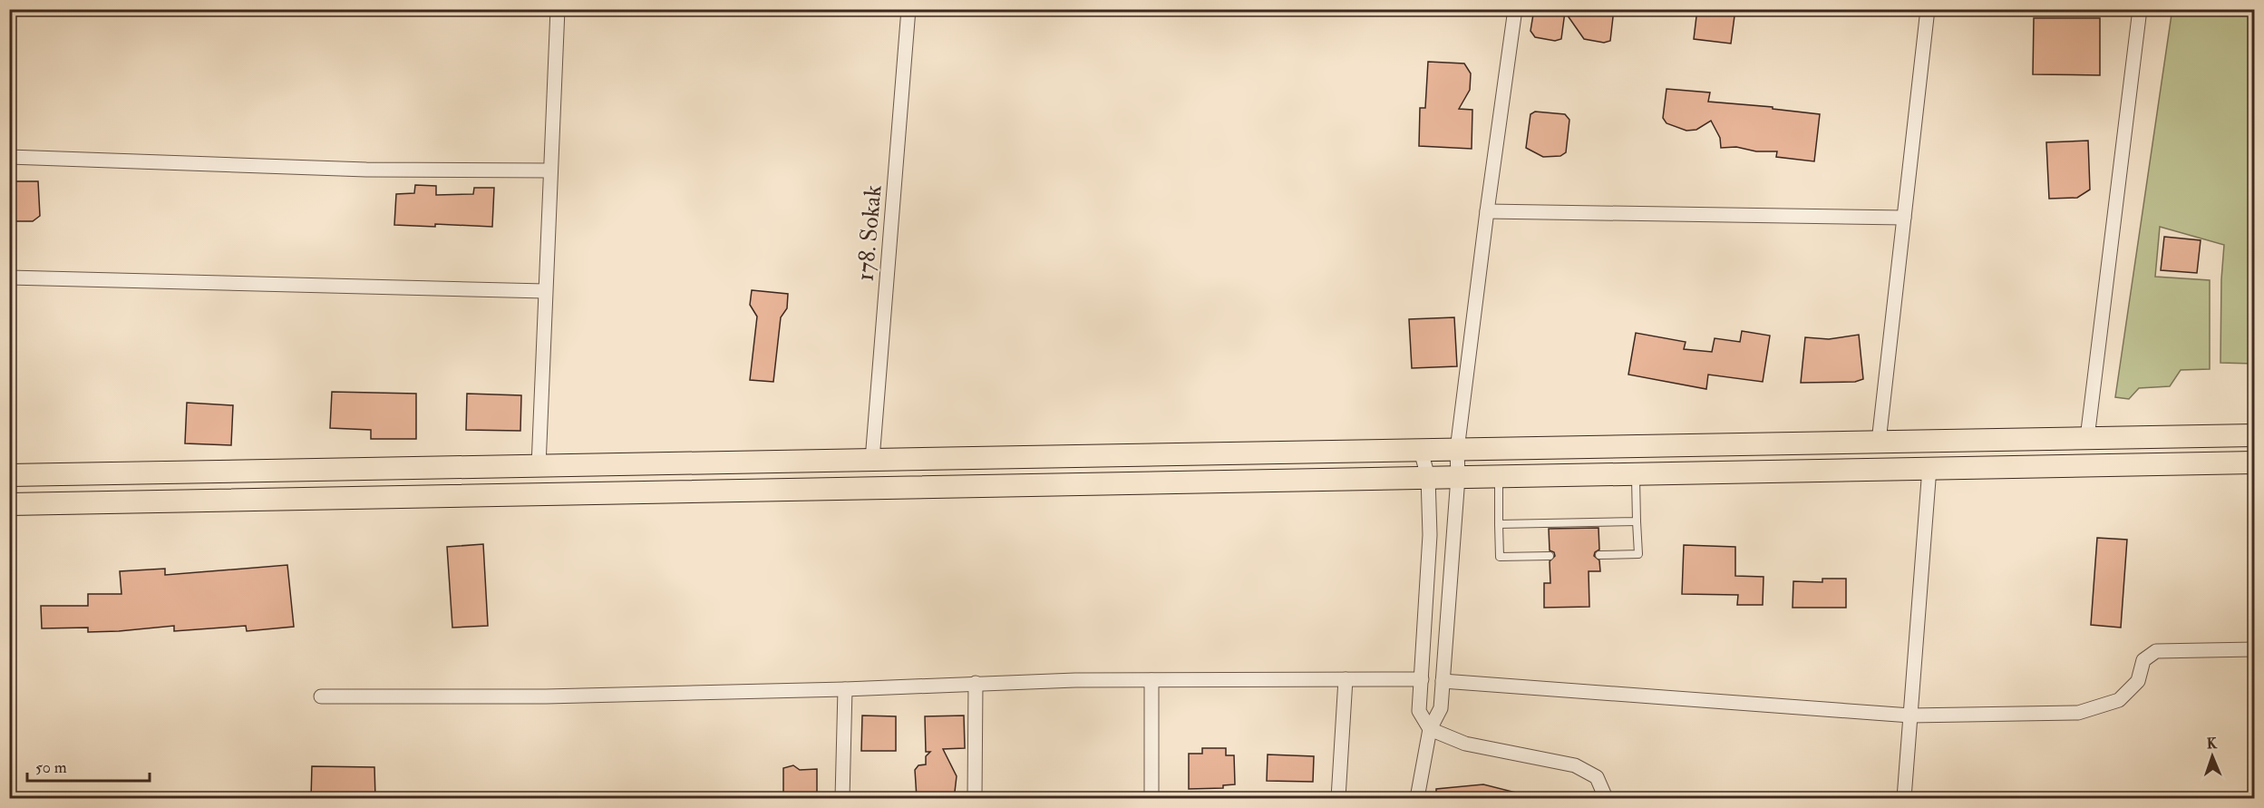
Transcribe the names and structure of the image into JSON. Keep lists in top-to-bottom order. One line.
{"streets":{"street":["178. Sokak"]},"scale_bar":"50 m","north":"top"}
